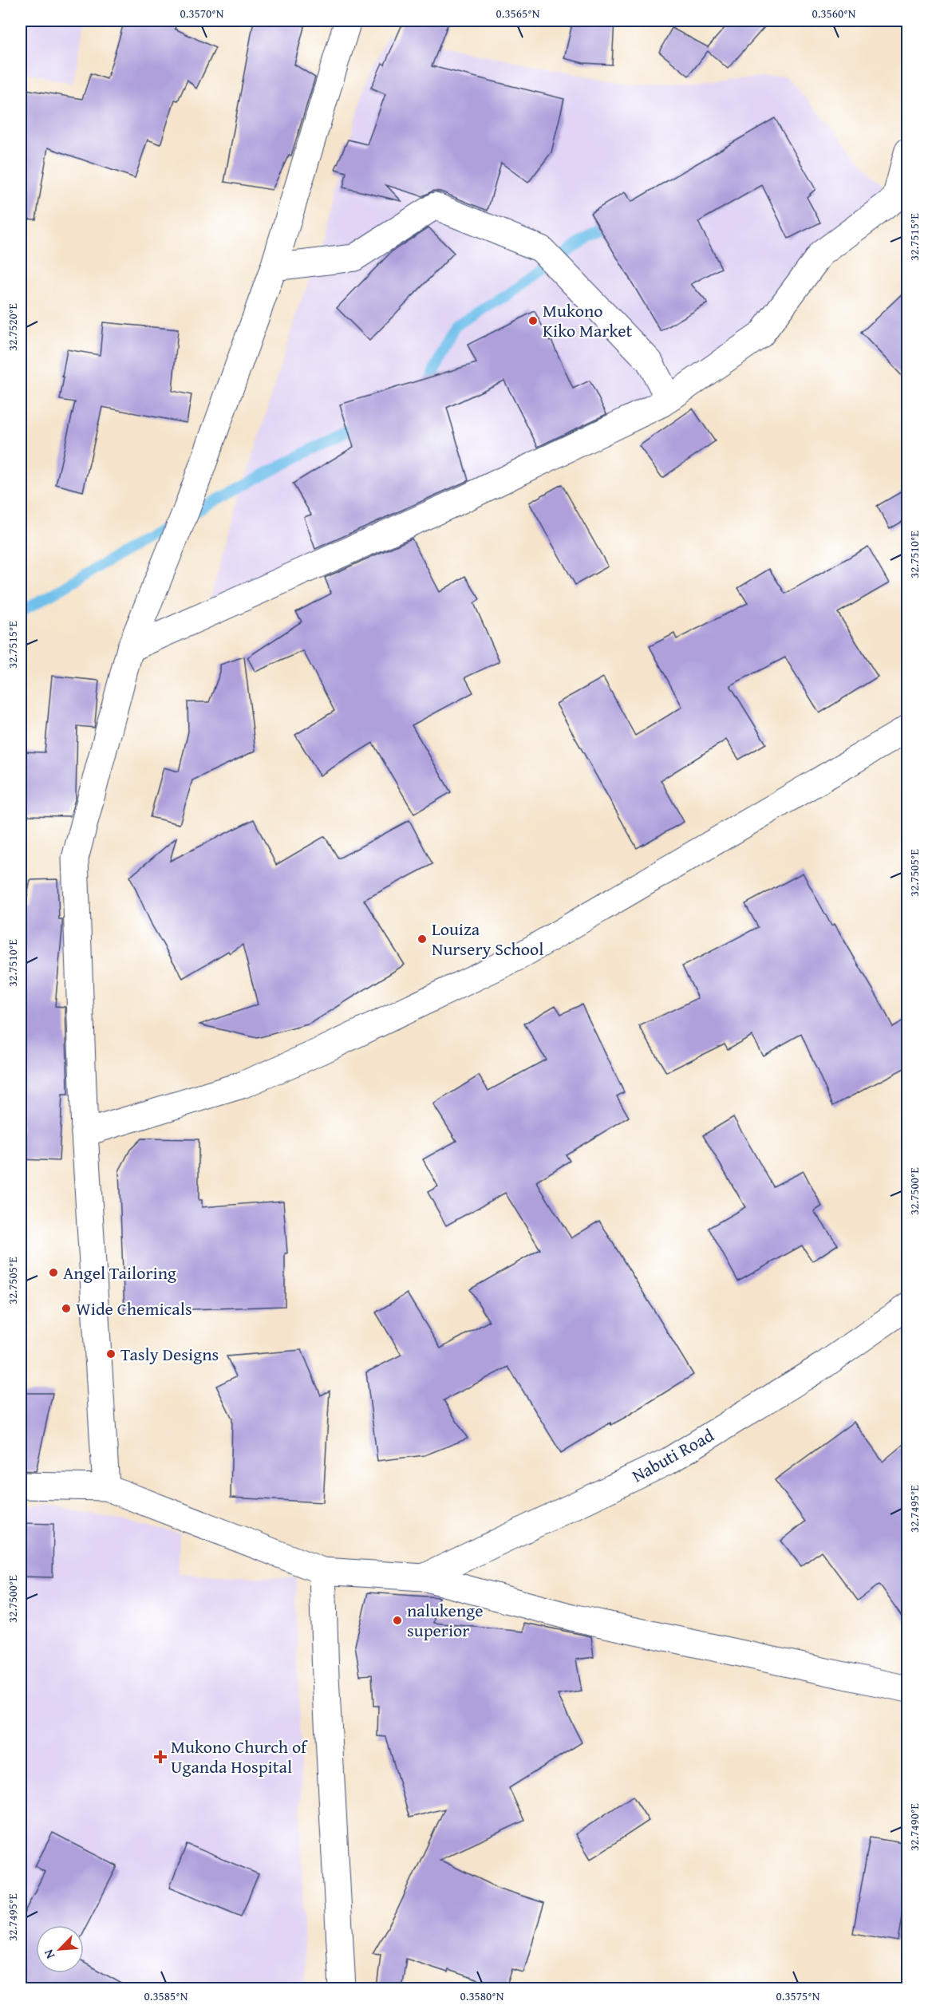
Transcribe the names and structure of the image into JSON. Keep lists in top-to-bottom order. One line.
{"streets":{"street":["Nabuti Road"]},"places":{"other":["Mukono Kiko Market","Louiza Nursery School","Angel Tailoring","Wide Chemicals","Tasly Designs","nalukenge superior"],"health":["Mukono Church of Uganda Hospital"]},"north":"bottom left","coordinates":["0.3570°N","0.3565°N","0.3560°N","32.7515°E","32.7520°E","32.7510°E","32.7505°E","32.7500°E","32.7495°E","32.7490°E","0.3585°N","0.3580°N","0.3575°N"]}
